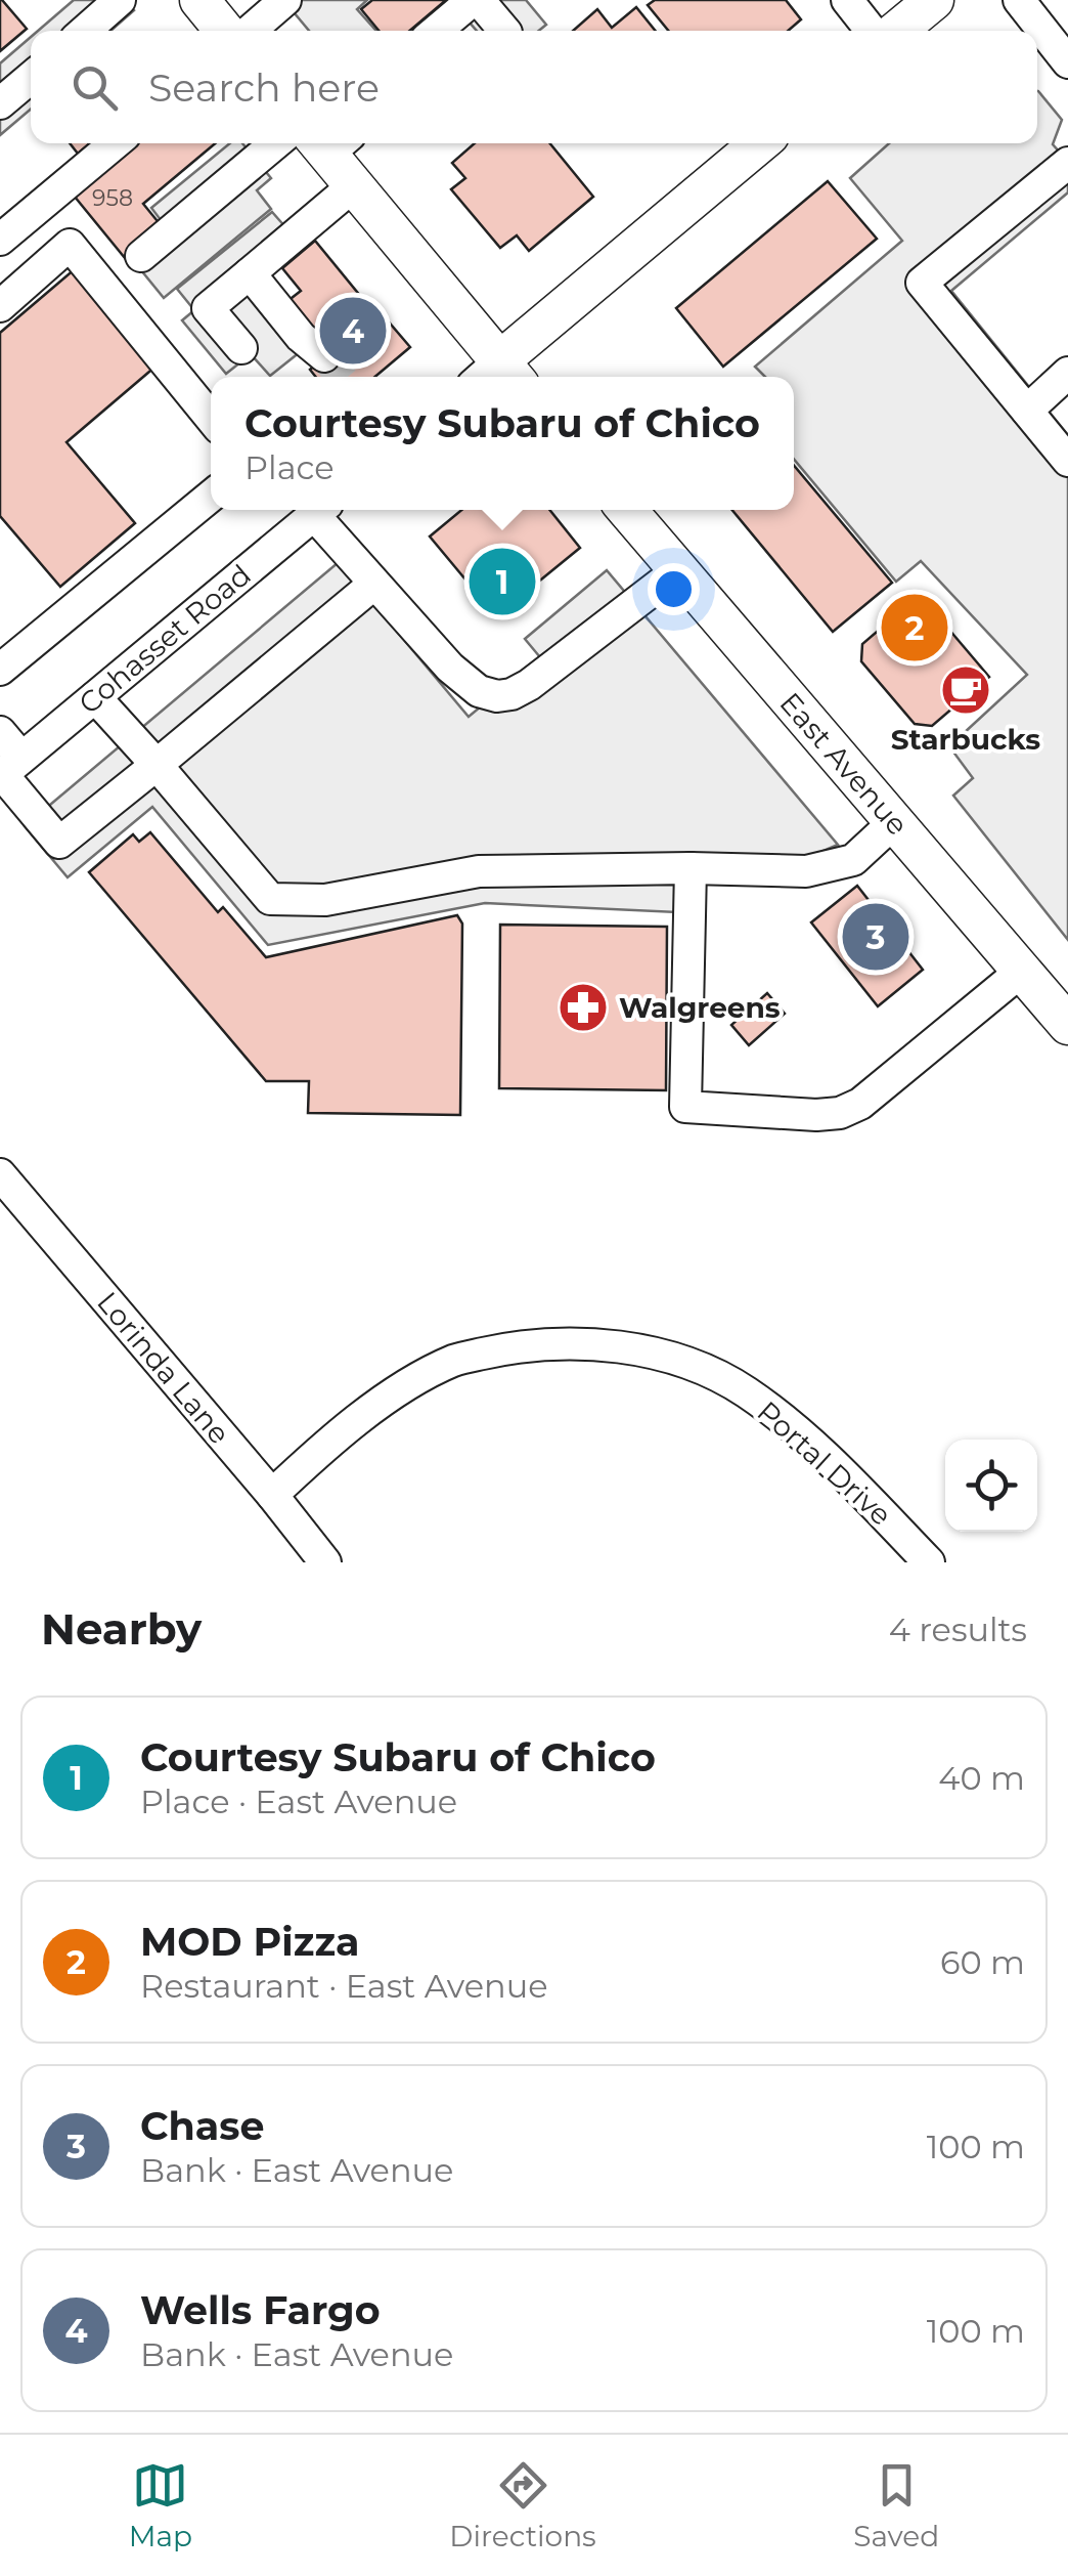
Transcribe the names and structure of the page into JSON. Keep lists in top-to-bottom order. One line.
{"streets":{"main road":["East Avenue"],"street":["Cohasset Road","Lorinda Lane","Portal Drive"]},"crossings":[["Lorinda Lane","Portal Drive"]],"places":{"cafe":["Starbucks"],"pharmacy":["Walgreens"]},"house_numbers":["958"],"page":{"search":"Search here","pins":["4","1","2","3"],"popup":["Courtesy Subaru of Chico","Place"],"heading":["Nearby","4 results"],"list":[{"mark":"1","name":"Courtesy Subaru of Chico","note":"Place · East Avenue","value":"40 m"},{"mark":"2","name":"MOD Pizza","note":"Restaurant · East Avenue","value":"60 m"},{"mark":"3","name":"Chase","note":"Bank · East Avenue","value":"100 m"},{"mark":"4","name":"Wells Fargo","note":"Bank · East Avenue","value":"100 m"}],"nav":["Map","Directions","Saved"]}}
